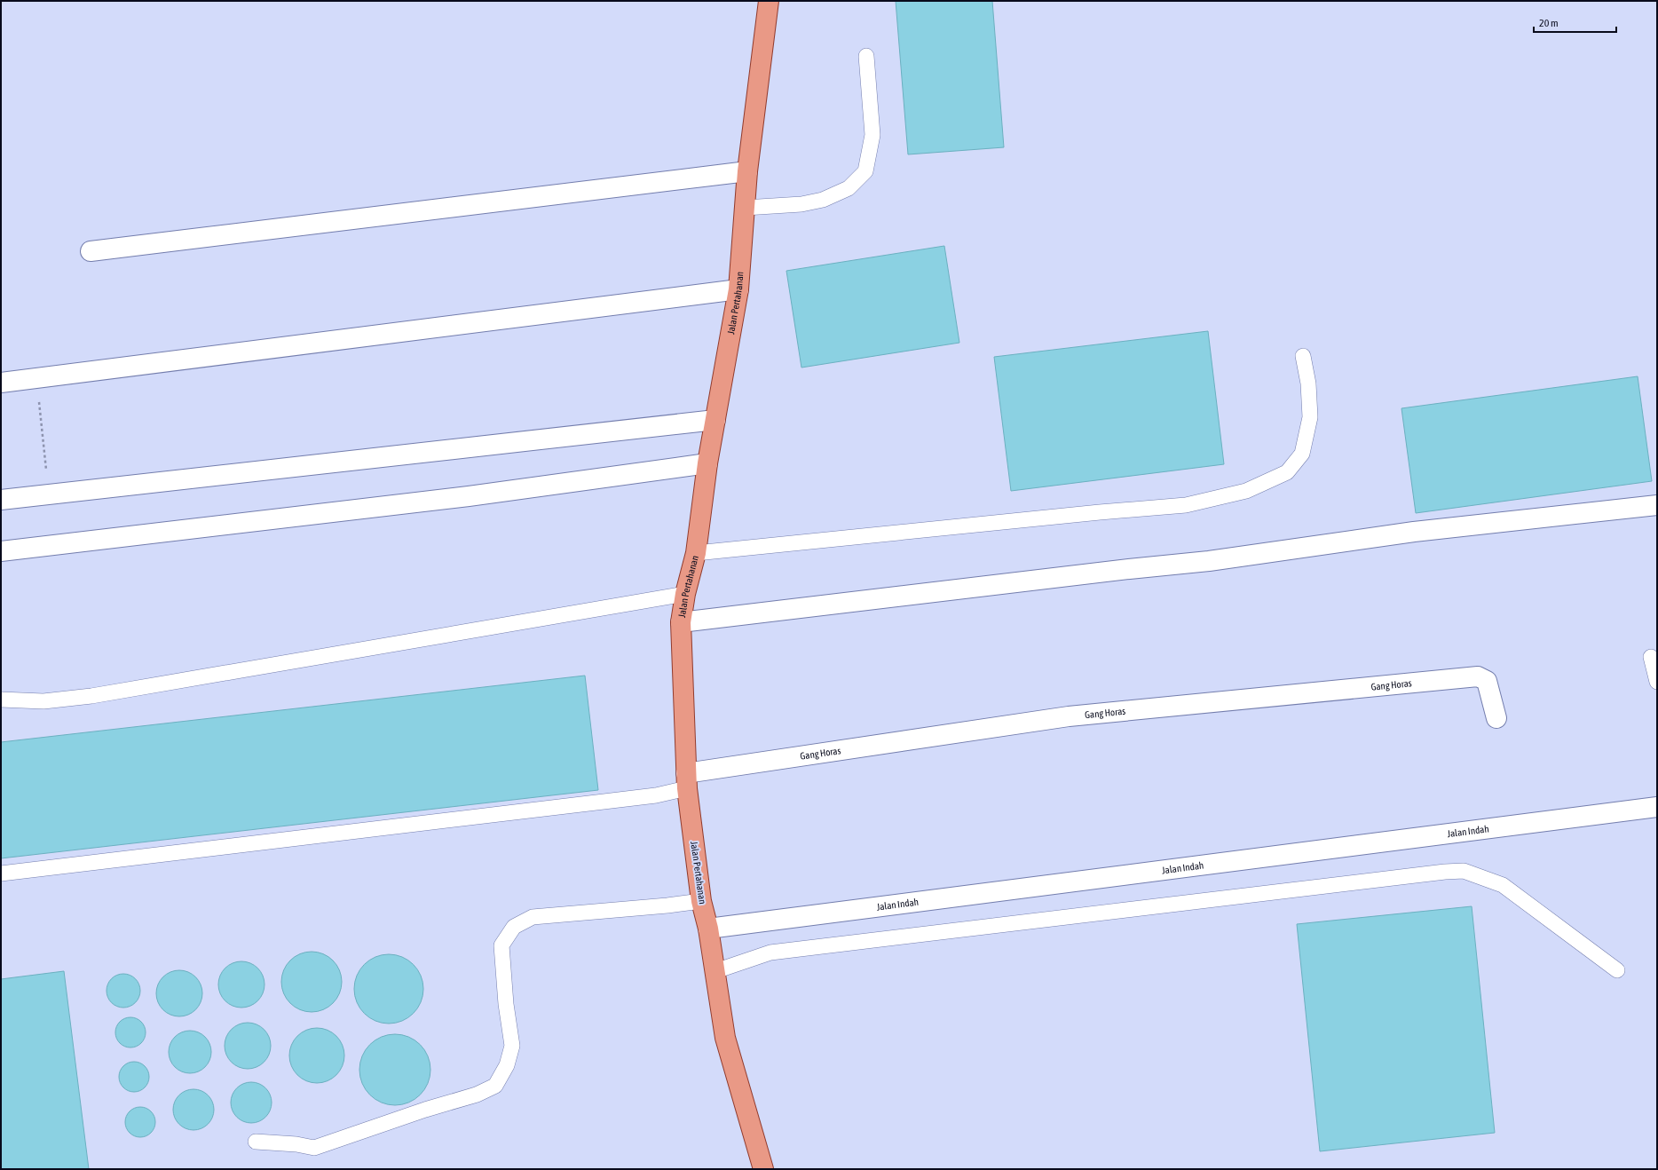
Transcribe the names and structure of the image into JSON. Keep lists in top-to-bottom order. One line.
{"streets":{"main road":["Jalan Pertahanan"],"street":["Gang Horas","Jalan Indah"]},"crossings":[["Jalan Pertahanan","Gang Horas"],["Jalan Pertahanan","Jalan Indah"]],"scale_bar":"20 m"}
